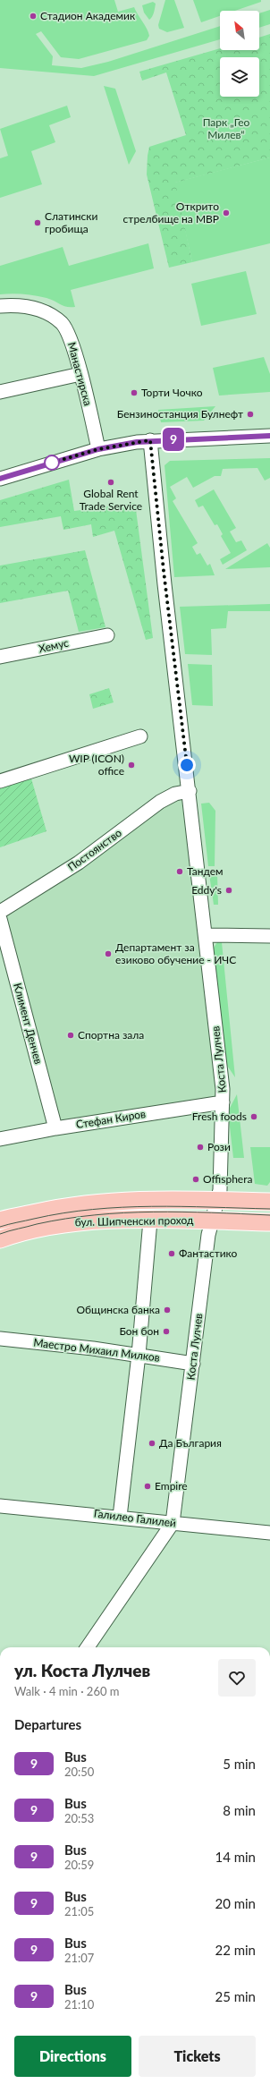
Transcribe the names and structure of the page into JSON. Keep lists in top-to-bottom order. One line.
{"streets":{"main road":["бул. Шипченски проход"],"street":["Манастирска","Хемус","Постоянство","Климент Денчев","Коста Лулчев","Стефан Киров","Маестро Михаил Милков","Галилео Галилей"]},"crossings":[["Постоянство","Коста Лулчев"],["Климент Денчев","Стефан Киров"],["Коста Лулчев","Стефан Киров"],["Коста Лулчев","бул. Шипченски проход"],["Коста Лулчев","Маестро Михаил Милков"],["Коста Лулчев","Галилео Галилей"]],"parks":["Парк „Гео Милев“"],"places":["Стадион Академик","Открито стрелбище на МВР","Слатински гробища","Торти Чочко","Бензиностанция Булнефт","Global Rent Trade Service","WIP (ICON) office","Тандем","Eddy's","Департамент за езиково обучение - ИЧС","Спортна зала","Fresh foods","Рози","Offisphera","Фантастико","Общинска банка","Бон бон","Да България","Empire"],"lines":["bus line 9"],"north":"top left","page":{"on_map":"9","heading":[["ул. Коста Лулчев","Walk · 4 min · 260 m"],"Departures"],"list":[{"mark":"9","name":"Bus","note":"20:50","value":"5 min"},{"mark":"9","name":"Bus","note":"20:53","value":"8 min"},{"mark":"9","name":"Bus","note":"20:59","value":"14 min"},{"mark":"9","name":"Bus","note":"21:05","value":"20 min"},{"mark":"9","name":"Bus","note":"21:07","value":"22 min"},{"mark":"9","name":"Bus","note":"21:10","value":"25 min"}],"buttons":["Directions","Tickets"]}}
